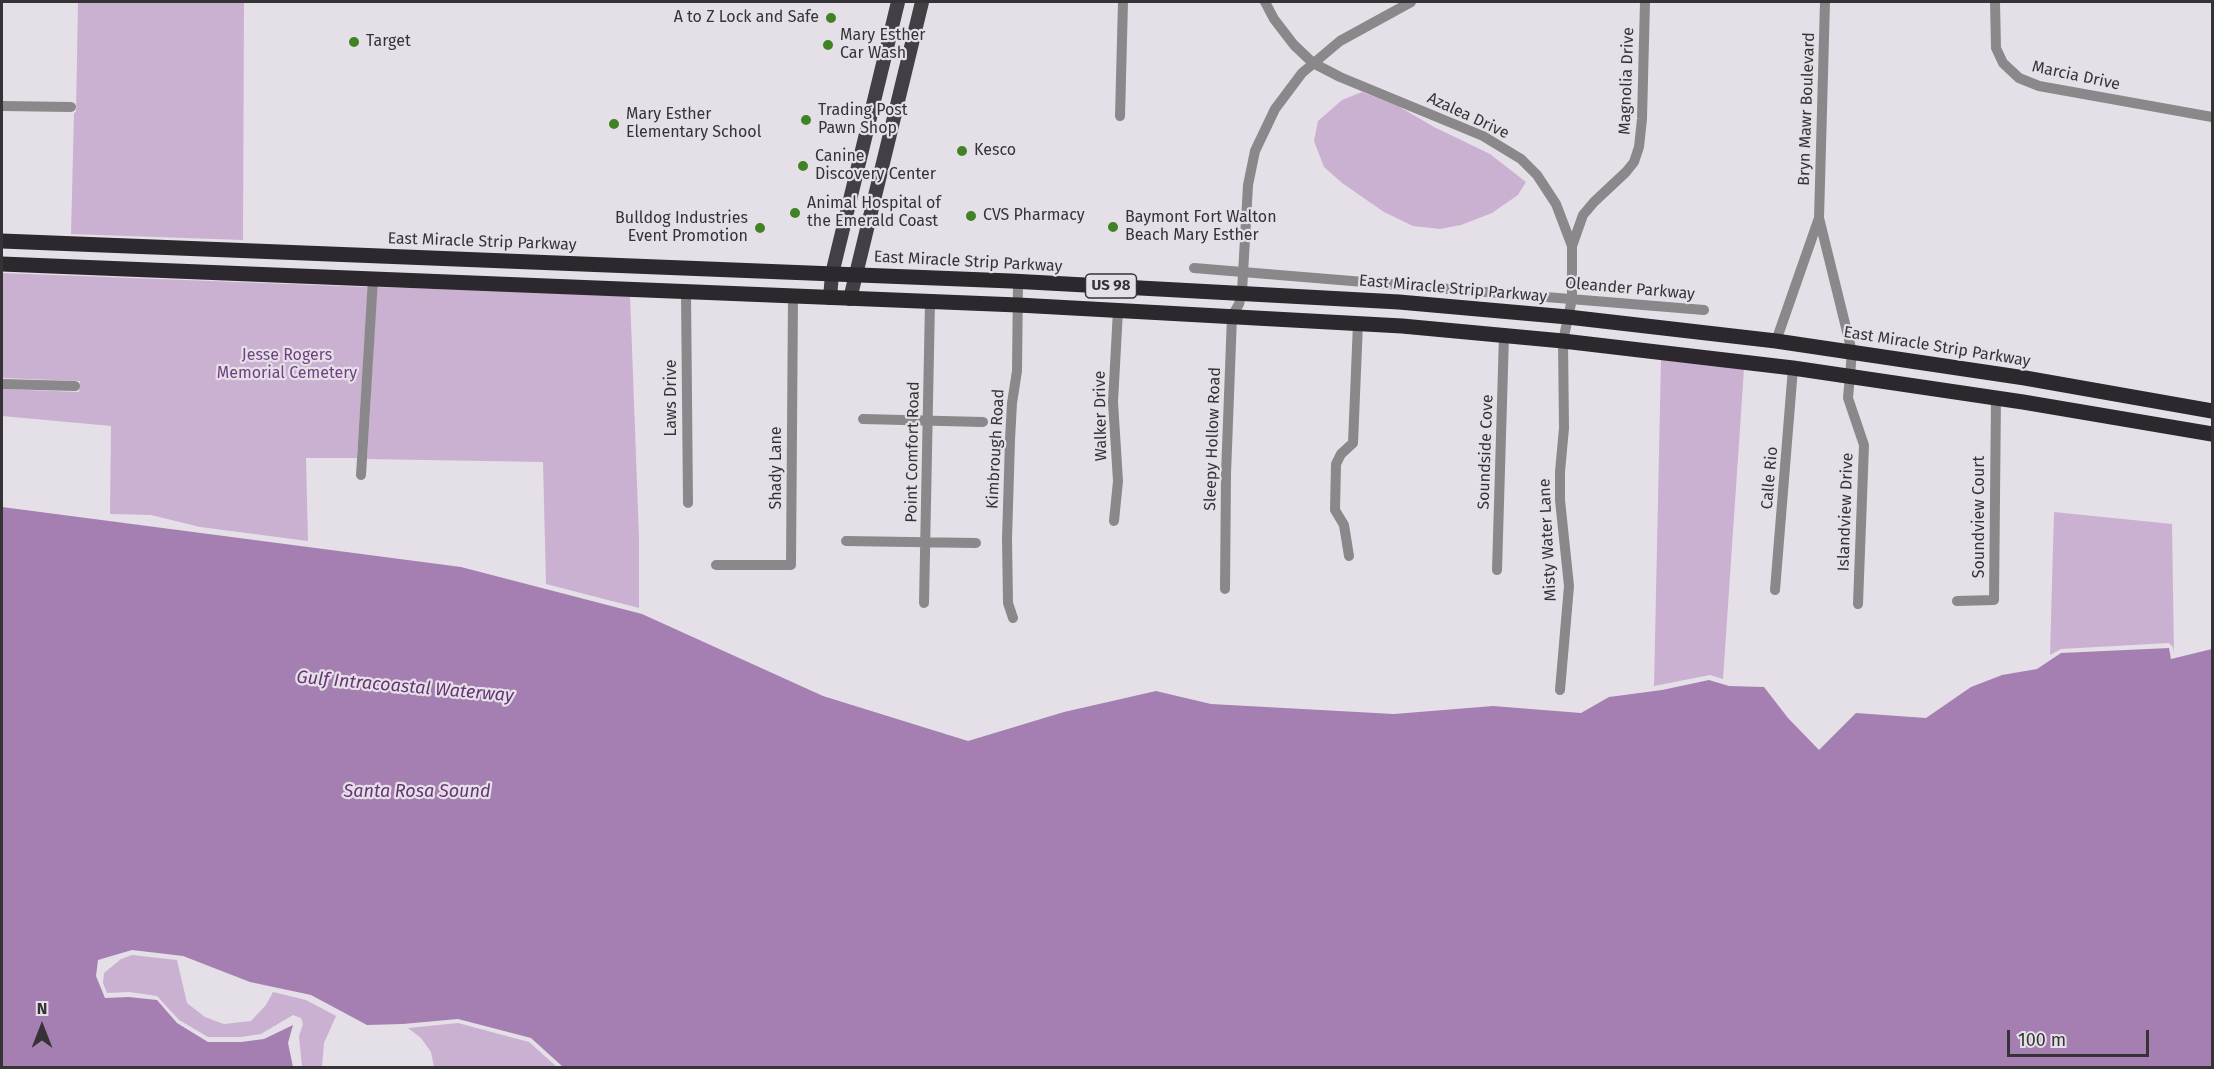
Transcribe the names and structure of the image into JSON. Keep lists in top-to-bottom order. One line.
{"streets":{"highway":["East Miracle Strip Parkway","US 98"],"street":["Marcia Drive","Magnolia Drive","Bryn Mawr Boulevard","Azalea Drive","Oleander Parkway","Laws Drive","Walker Drive","Sleepy Hollow Road","Kimbrough Road","Point Comfort Road","Soundside Cove","Shady Lane","Calle Rio","Islandview Drive","Soundview Court","Misty Water Lane"]},"crossings":[["Magnolia Drive","Azalea Drive"],["Bryn Mawr Boulevard","East Miracle Strip Parkway"],["Bryn Mawr Boulevard","Islandview Drive"],["Azalea Drive","East Miracle Strip Parkway"],["Azalea Drive","Oleander Parkway"],["Azalea Drive","Sleepy Hollow Road"],["Azalea Drive","Misty Water Lane"],["East Miracle Strip Parkway","Sleepy Hollow Road"],["East Miracle Strip Parkway","Kimbrough Road"],["East Miracle Strip Parkway","Islandview Drive"],["East Miracle Strip Parkway","Misty Water Lane"],["US 98","Laws Drive"],["US 98","Walker Drive"],["US 98","Sleepy Hollow Road"],["US 98","Kimbrough Road"],["US 98","Point Comfort Road"],["US 98","Soundside Cove"],["US 98","Shady Lane"],["US 98","Calle Rio"],["US 98","Islandview Drive"],["US 98","Soundview Court"],["US 98","Misty Water Lane"],["Oleander Parkway","Sleepy Hollow Road"]],"water":["Gulf Intracoastal Waterway","Santa Rosa Sound"],"parks":["Jesse Rogers Memorial Cemetery"],"places":["A to Z Lock and Safe","Target","Mary Esther Car Wash","Trading Post Pawn Shop","Mary Esther Elementary School","Kesco","Canine Discovery Center","Animal Hospital of the Emerald Coast","CVS Pharmacy","Baymont Fort Walton Beach Mary Esther","Bulldog Industries Event Promotion"],"scale_bar":"100 m","north":"top"}
